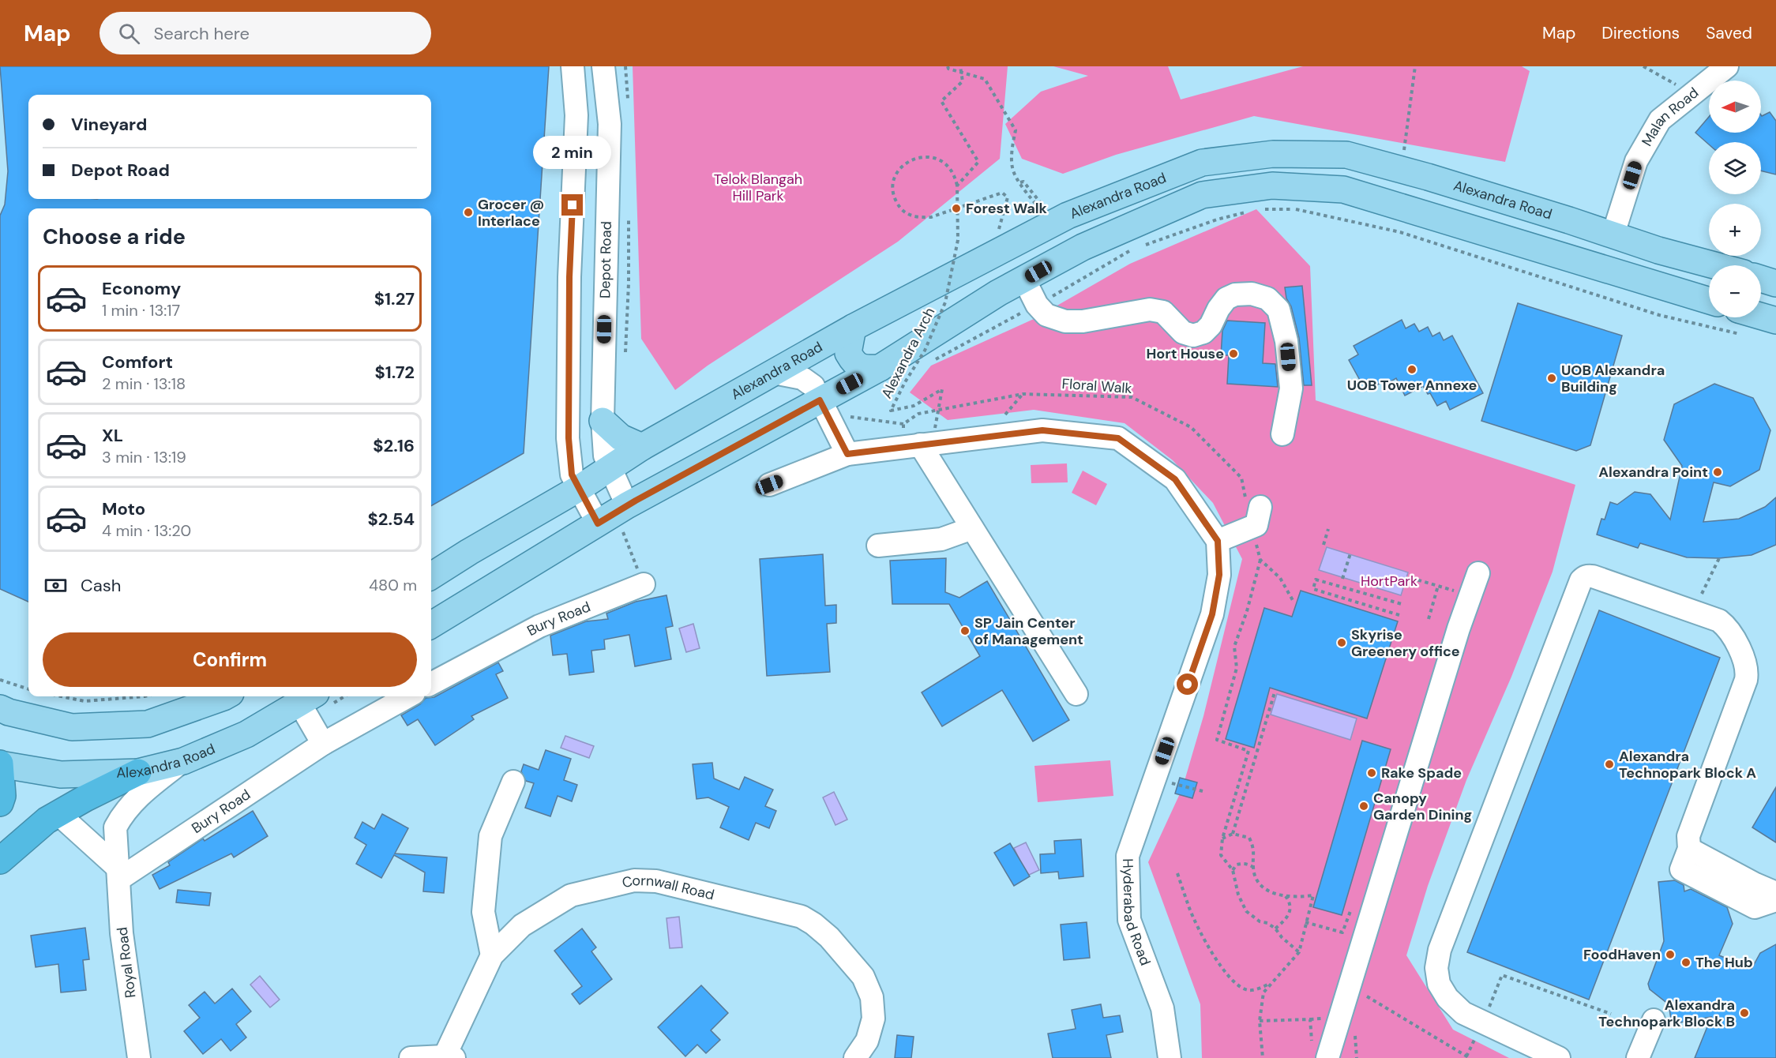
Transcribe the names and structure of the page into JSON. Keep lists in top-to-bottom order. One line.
{"streets":{"main road":["Alexandra Road"],"street":["Malan Road","Depot Road","Bury Road","Cornwall Road","Hyderabad Road","Royal Road"],"path":["Alexandra Arch","Floral Walk"]},"crossings":[["Malan Road","Alexandra Road"],["Alexandra Road","Depot Road"],["Alexandra Road","Royal Road"],["Bury Road","Royal Road"]],"parks":["Telok Blangah Hill Park","HortPark"],"places":["Forest Walk","Grocer @ Interlace","Hort House","UOB Tower Annexe","UOB Alexandra Building","Alexandra Point","SP Jain Center of Management","Skyrise Greenery office","Alexandra Technopark Block A","Rake Spade","Canopy Garden Dining","FoodHaven","The Hub","Alexandra Technopark Block B"],"north":"left","page":{"header":"Map","search":"Search here","nav":["Map","Directions","Saved"],"map_buttons":["+","−"],"banner":["Vineyard","Depot Road"],"bubble":"2 min","heading":"Choose a ride","list":[{"name":"Economy","note":"1 min · 13:17","value":"$1.27"},{"name":"Comfort","note":"2 min · 13:18","value":"$1.72"},{"name":"XL","note":"3 min · 13:19","value":"$2.16"},{"name":"Moto","note":"4 min · 13:20","value":"$2.54"}],"pay":["Cash","480 m"],"buttons":"Confirm"}}
